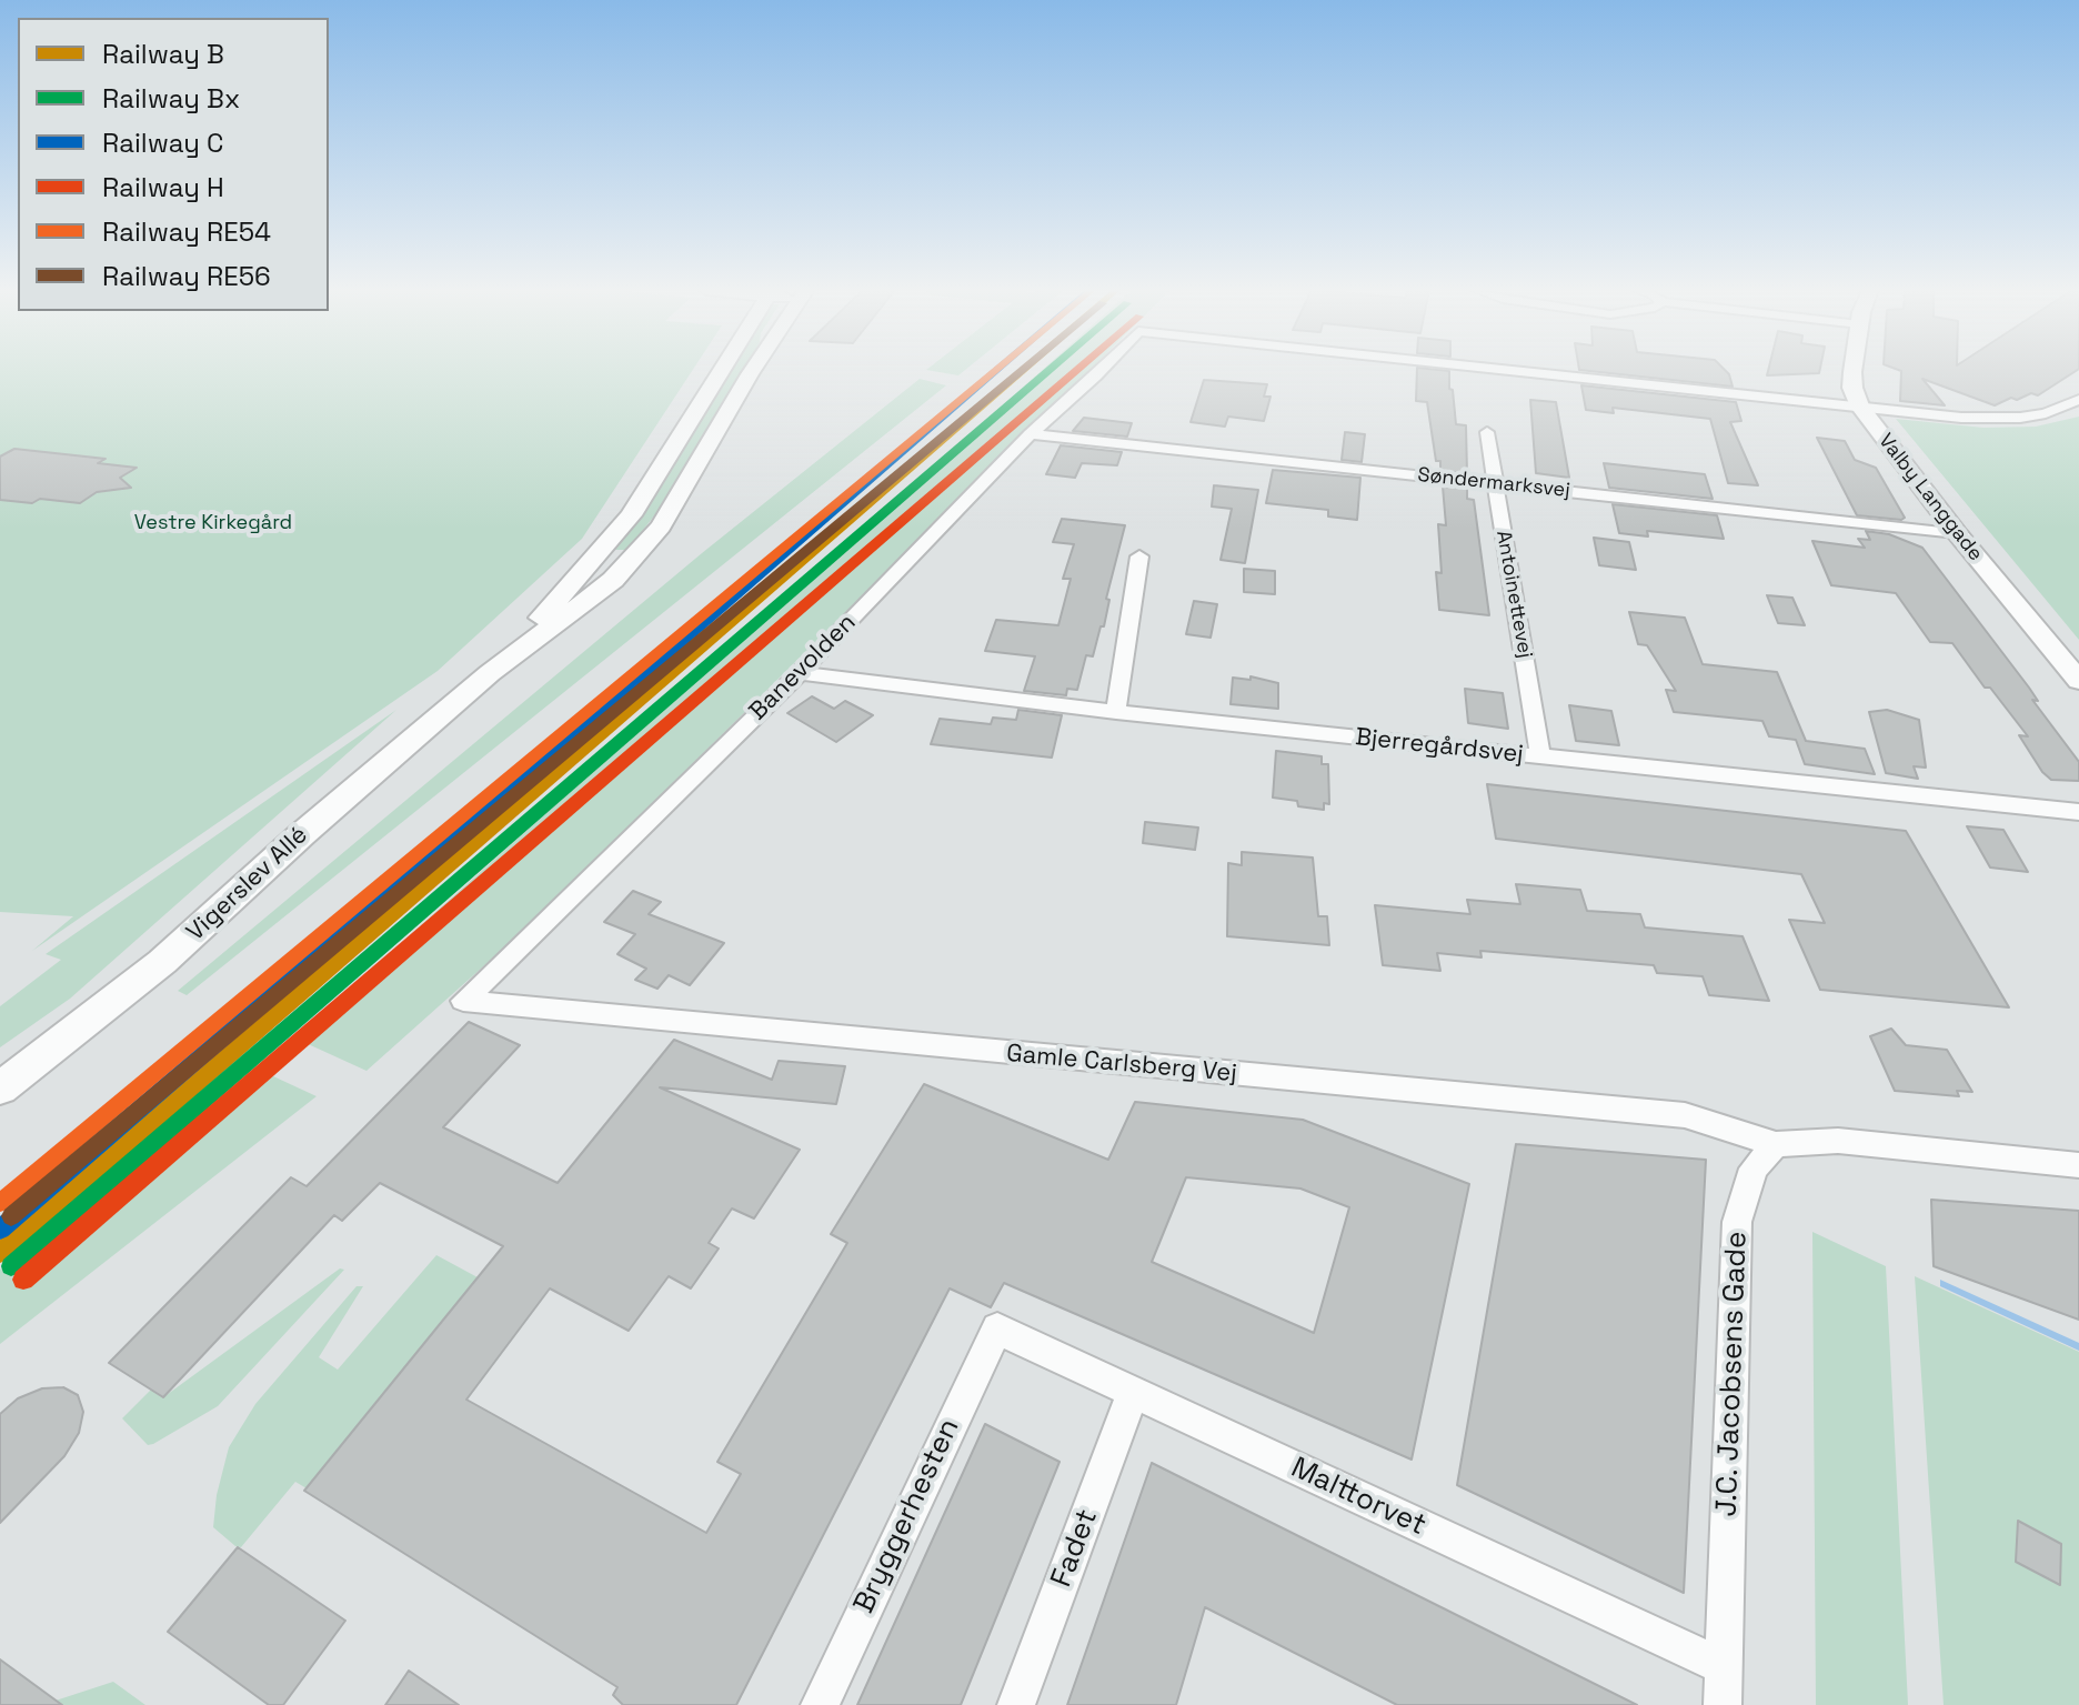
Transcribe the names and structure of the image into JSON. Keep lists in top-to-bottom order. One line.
{"streets":{"street":["Søndermarksvej","Valby Langgade","Antoinettevej","Banevolden","Bjerregårdsvej","Vigerslev Allé","Gamle Carlsberg Vej","J.C. Jacobsens Gade","Malttorvet","Bryggerhesten","Fadet"]},"crossings":[["Søndermarksvej","Valby Langgade"],["Søndermarksvej","Antoinettevej"],["Søndermarksvej","Banevolden"],["Valby Langgade","Banevolden"],["Antoinettevej","Bjerregårdsvej"],["Banevolden","Bjerregårdsvej"],["Banevolden","Gamle Carlsberg Vej"],["Gamle Carlsberg Vej","J.C. Jacobsens Gade"],["J.C. Jacobsens Gade","Malttorvet"],["Malttorvet","Bryggerhesten"],["Malttorvet","Fadet"]],"parks":["Vestre Kirkegård"],"lines":["rail line B","rail line Bx","rail line C","rail line H","rail line RE54","rail line RE56"],"legend":["Railway B","Railway Bx","Railway C","Railway H","Railway RE54","Railway RE56"]}
